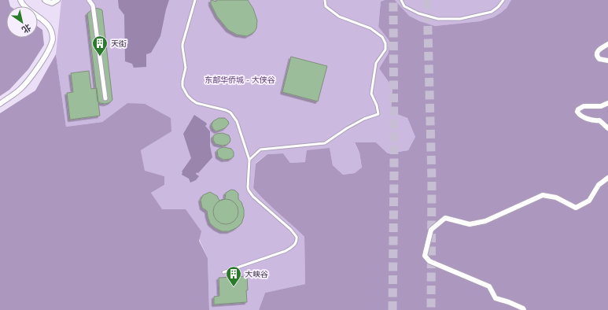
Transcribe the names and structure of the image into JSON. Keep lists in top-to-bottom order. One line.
{"parks":["东部华侨城 - 大侠谷"],"places":{"building":["天街","大峡谷"]},"north":"bottom right"}
